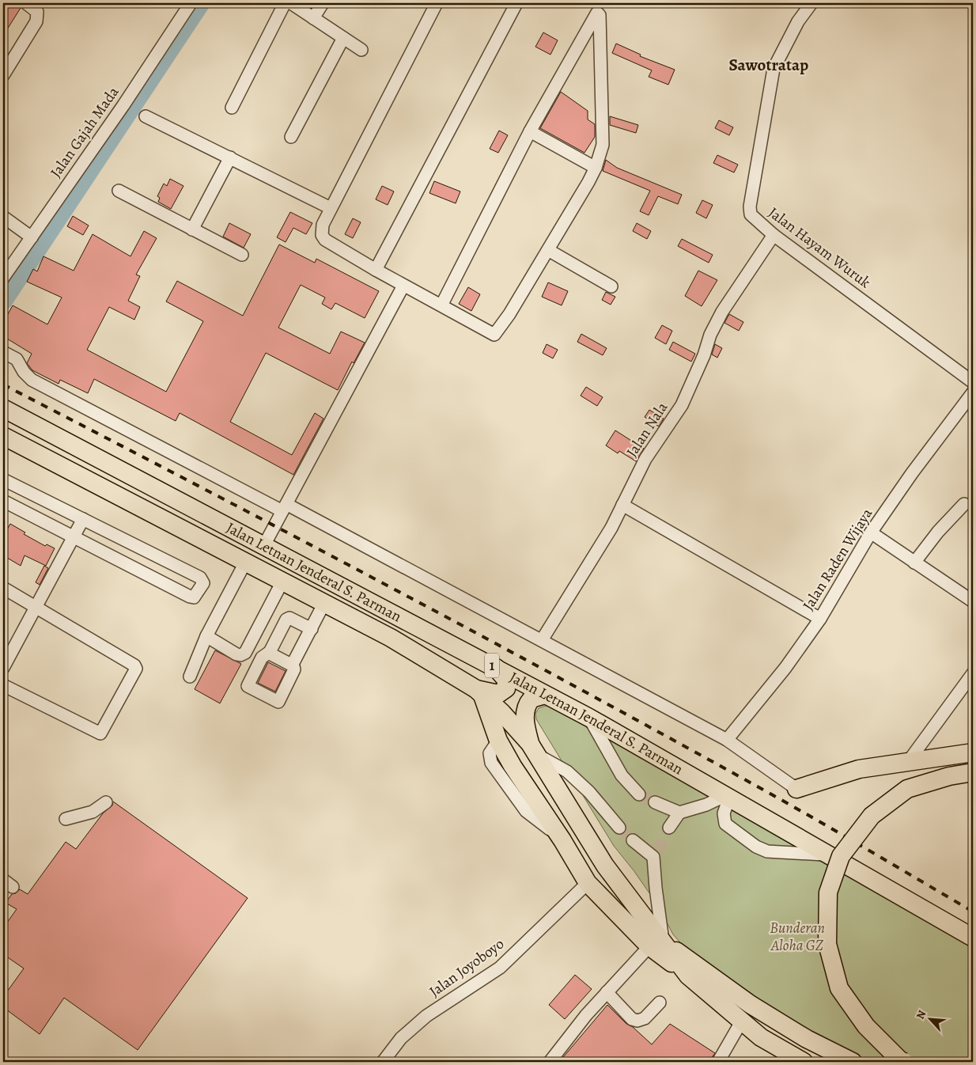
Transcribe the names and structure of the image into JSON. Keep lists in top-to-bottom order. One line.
{"streets":{"highway":["Jalan Letnan Jenderal S. Parman","1"],"street":["Jalan Gajah Mada","Jalan Hayam Wuruk","Jalan Nala","Jalan Raden Wijaya","Jalan Joyoboyo"]},"crossings":[["Jalan Hayam Wuruk","Jalan Nala"]],"districts":["Sawotratap"],"parks":["Bunderan Aloha GZ"],"north":"top left"}
